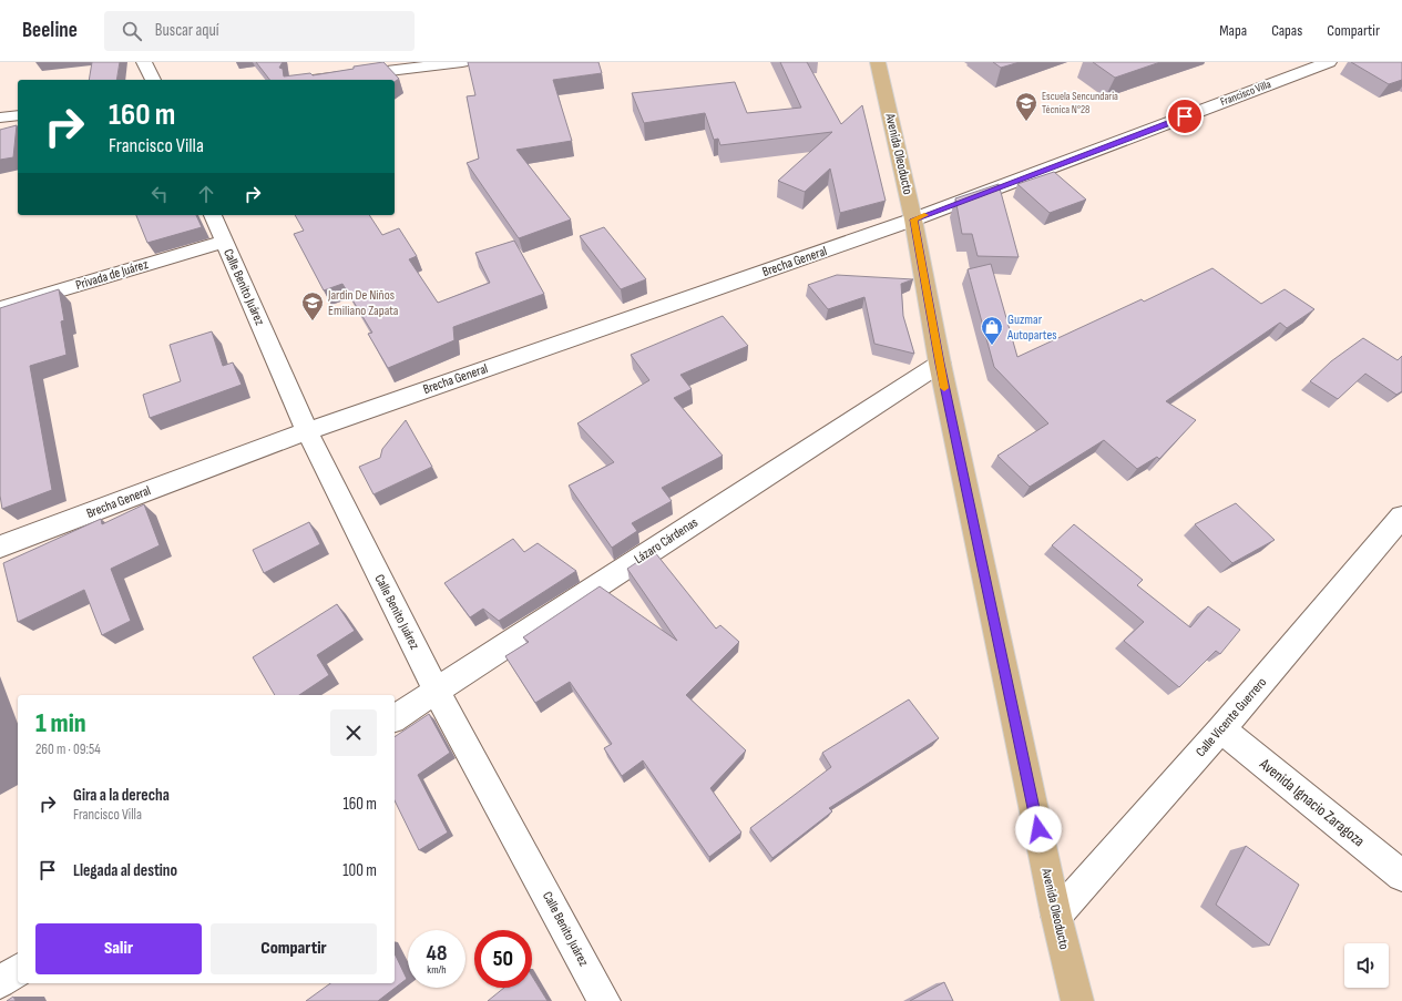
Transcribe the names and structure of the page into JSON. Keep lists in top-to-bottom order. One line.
{"streets":{"main road":["Avenida Oleoducto"],"street":["Francisco Villa","Brecha General","Privada de Juárez","Calle Benito Juárez","Lázaro Cárdenas","Calle Vicente Guerrero","Avenida Ignacio Zaragoza"]},"crossings":[["Francisco Villa","Avenida Oleoducto"],["Francisco Villa","Brecha General"],["Avenida Oleoducto","Brecha General"],["Avenida Oleoducto","Lázaro Cárdenas"],["Avenida Oleoducto","Calle Vicente Guerrero"],["Brecha General","Calle Benito Juárez"],["Privada de Juárez","Calle Benito Juárez"],["Calle Benito Juárez","Lázaro Cárdenas"],["Calle Vicente Guerrero","Avenida Ignacio Zaragoza"]],"places":{"school or university":["Escuela Sencundaria Técnica N°28","Jardin De Niños Emiliano Zapata"],"shop":["Guzmar Autopartes"]},"page":{"header":"Beeline","search":"Buscar aquí","nav":["Mapa","Capas","Compartir"],"turn":["160 m","Francisco Villa"],"heading":["1 min","260 m · 09:54"],"list":[{"name":"Gira a la derecha","note":"Francisco Villa","value":"160 m"},{"name":"Llegada al destino","value":"100 m"}],"buttons":["Salir","Compartir"],"speed":"48 km/h","limit":"50"}}
